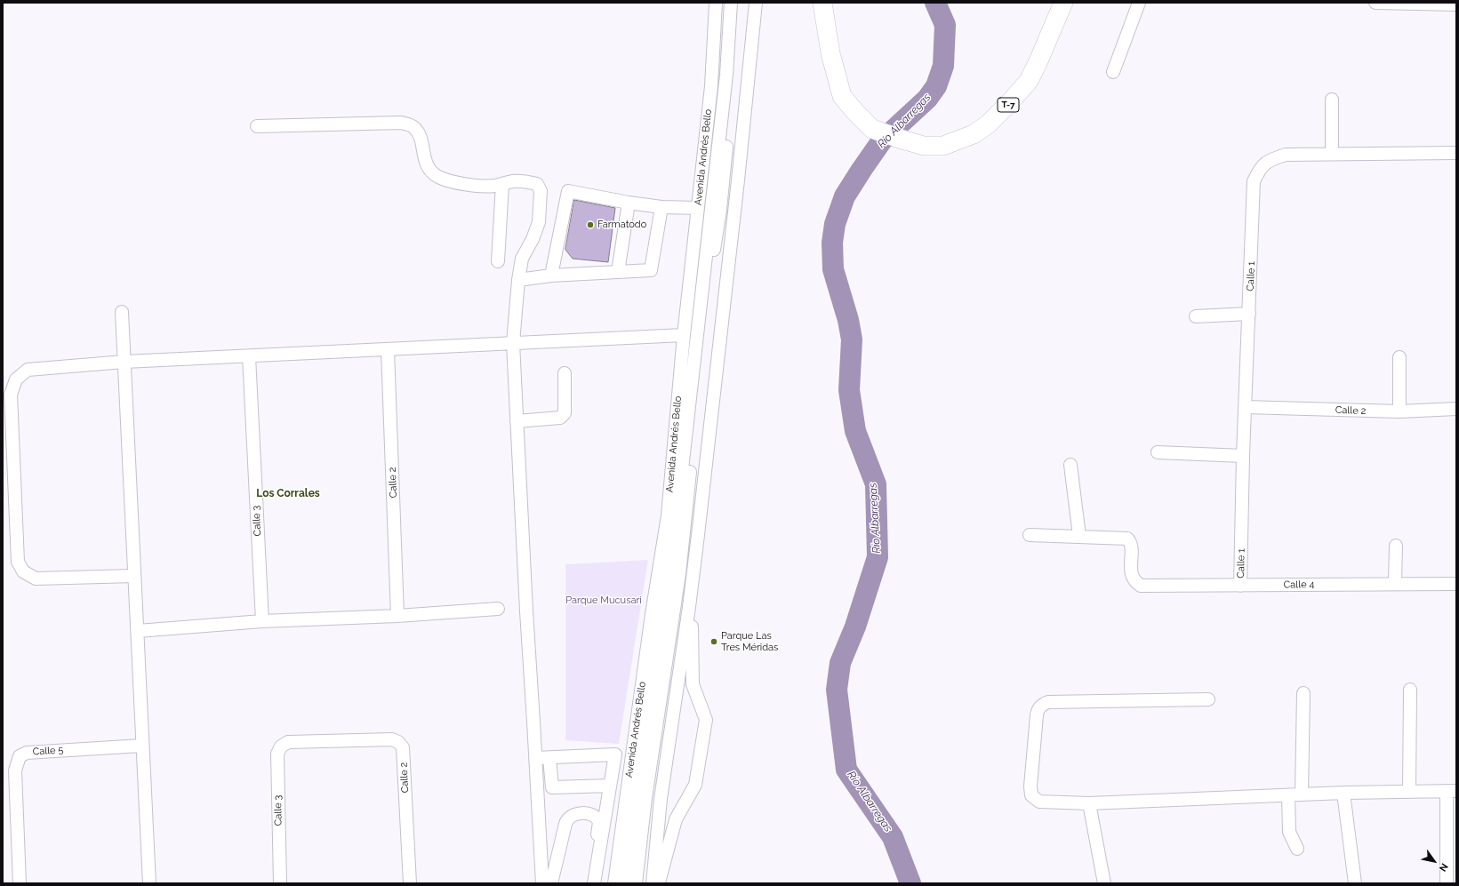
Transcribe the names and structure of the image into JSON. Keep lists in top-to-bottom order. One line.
{"streets":{"highway":["T-7"],"street":["Avenida Andrés Bello","Calle 1","Calle 2","Calle 3","Calle 4","Calle 5"]},"crossings":[["Calle 1","Calle 2"],["Calle 1","Calle 4"],["Calle 2","Calle 3"]],"districts":["Los Corrales"],"water":["Río Albarregas"],"parks":["Parque Mucusari"],"places":["Farmatodo","Parque Las Tres Méridas"],"north":"bottom right"}
